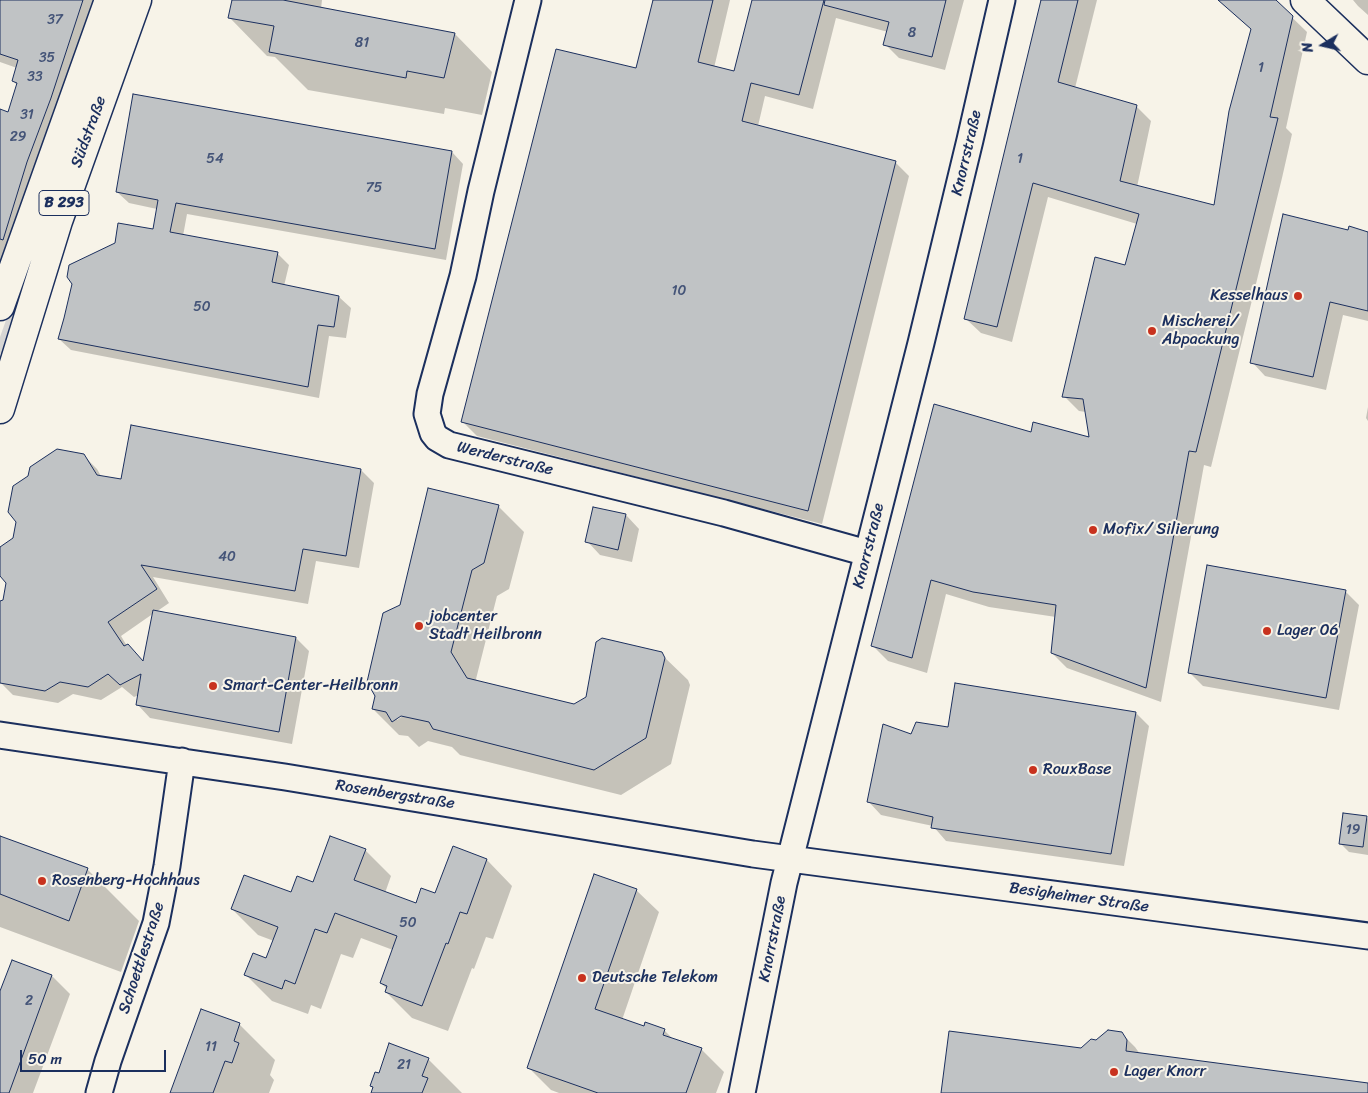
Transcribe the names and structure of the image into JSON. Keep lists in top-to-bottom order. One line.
{"streets":{"main road":["Südstraße","B 293"],"street":["Knorrstraße","Werderstraße","Rosenbergstraße","Besigheimer Straße","Schoettlestraße"]},"crossings":[["Knorrstraße","Werderstraße"],["Knorrstraße","Rosenbergstraße"],["Knorrstraße","Besigheimer Straße"],["Rosenbergstraße","Besigheimer Straße"],["Rosenbergstraße","Schoettlestraße"]],"places":["Kesselhaus","Mischerei/ Abpackung","Mofix/ Silierung","jobcenter Stadt Heilbronn","Lager 06","Smart-Center-Heilbronn","RouxBase","Rosenberg-Hochhaus","Deutsche Telekom","Lager Knorr"],"house_numbers":["37","8","81","35","1","33","31","29","54","1","75","10","50","40","19","50","2","11","21"],"scale_bar":"50 m","north":"left"}
